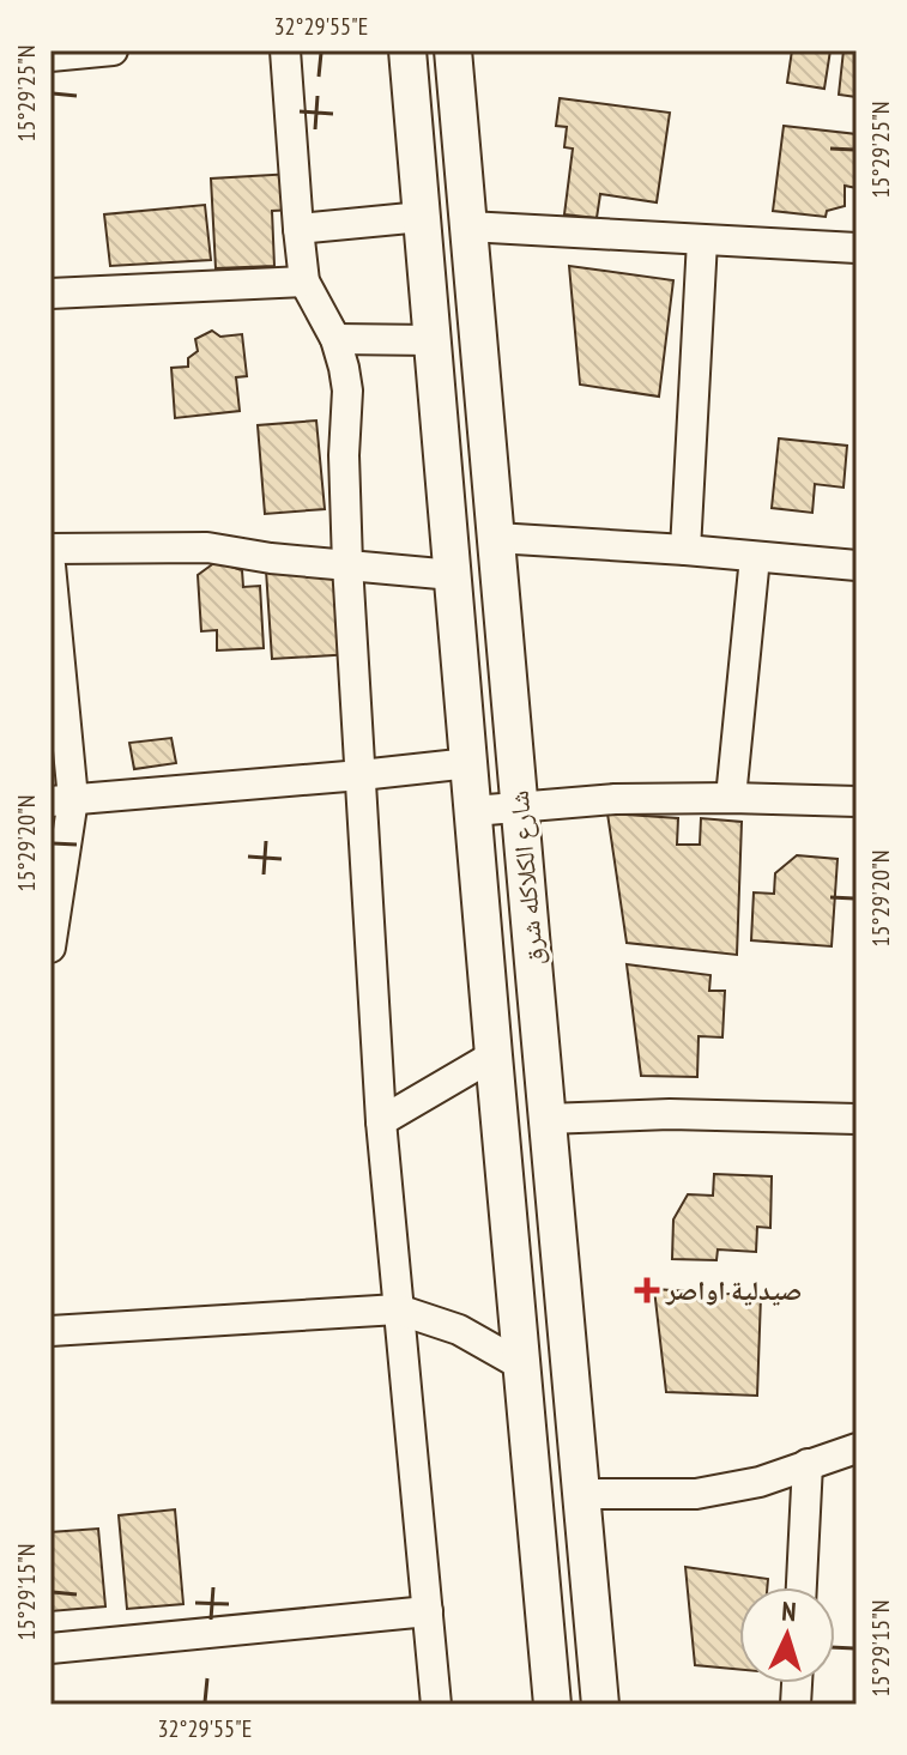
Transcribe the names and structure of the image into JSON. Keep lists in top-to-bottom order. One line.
{"streets":{"street":["شارع الكلاكله شرق"]},"places":{"health":["صيدلية اواصر"]},"north":"top","coordinates":["32°29'55\"E","15°29'25\"N","15°29'20\"N","15°29'15\"N"]}
